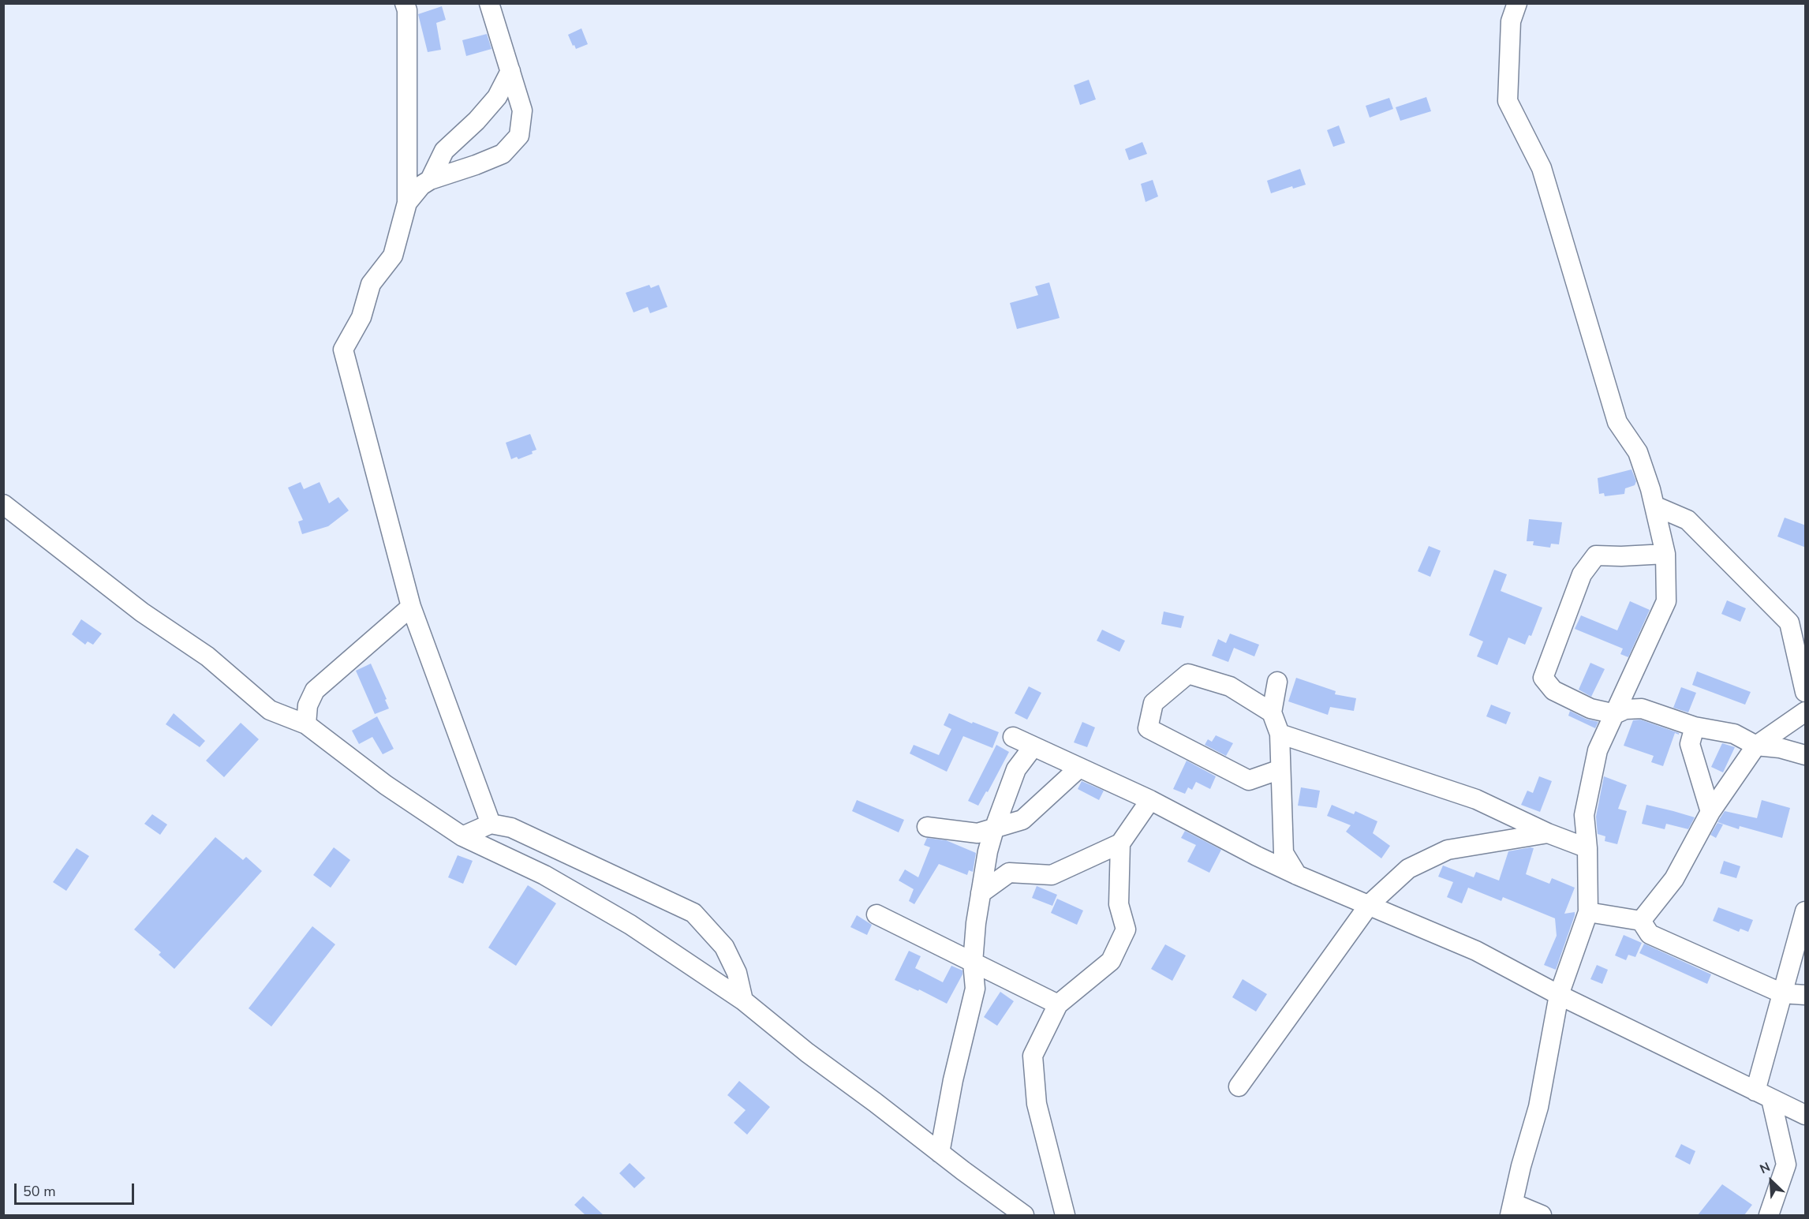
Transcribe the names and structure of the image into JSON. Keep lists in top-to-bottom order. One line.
{"scale_bar":"50 m","north":"top left"}
